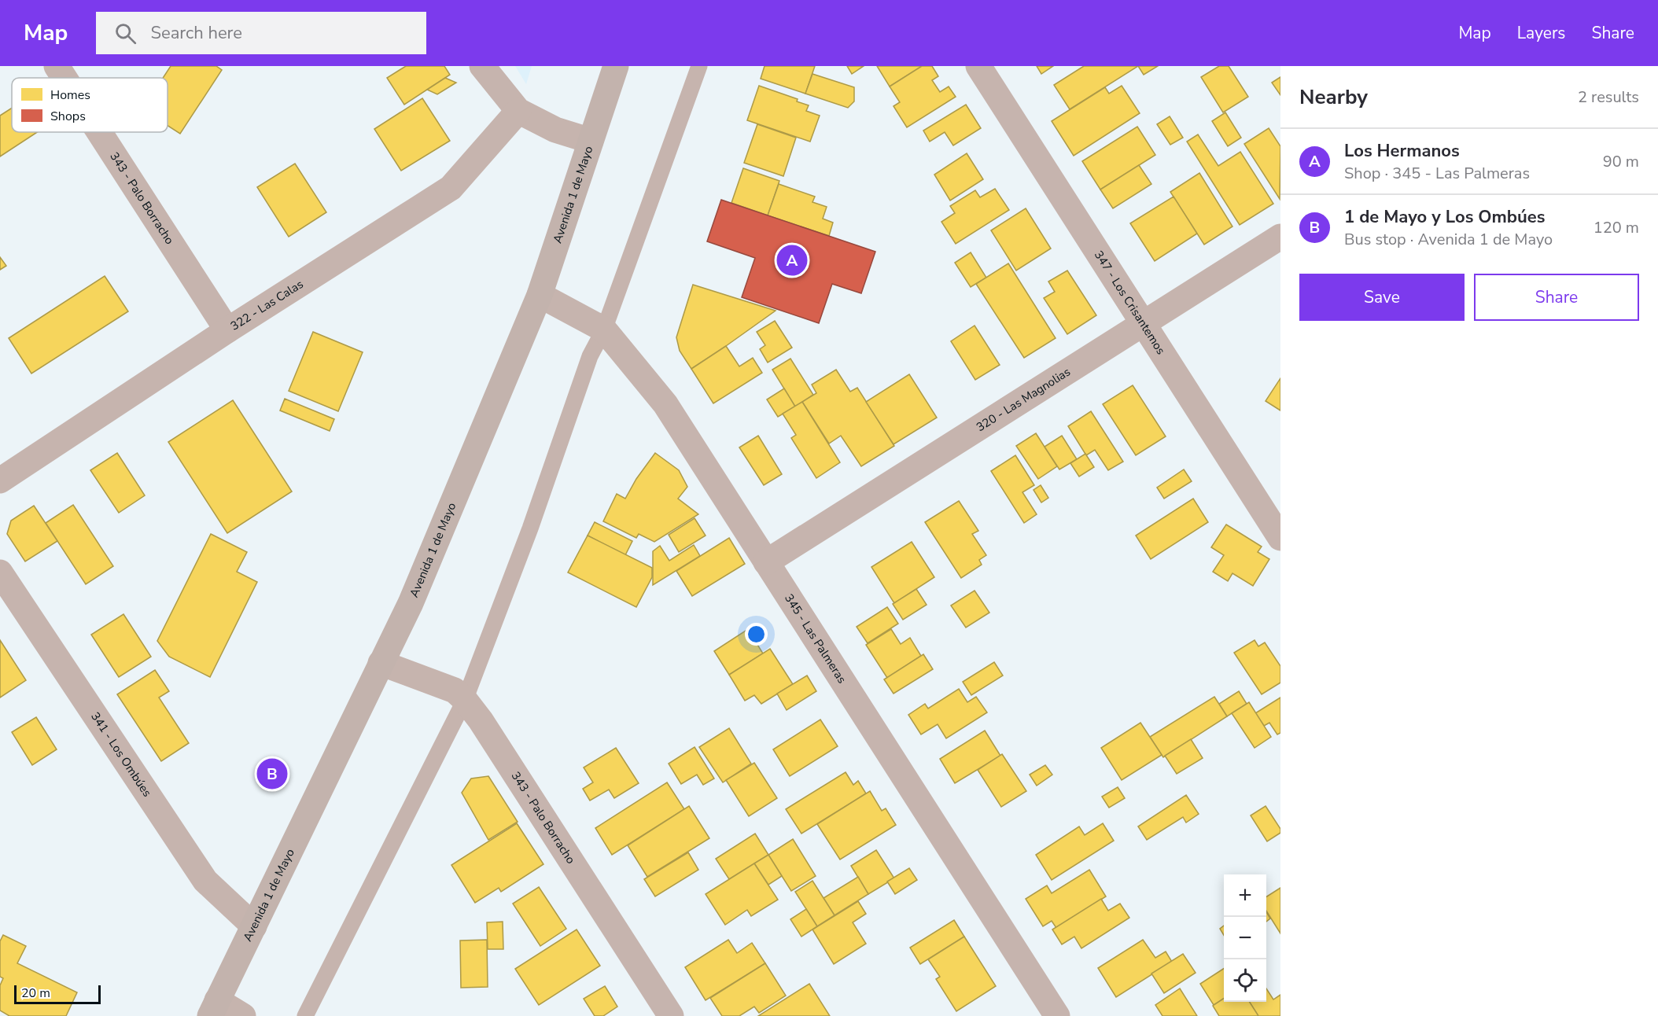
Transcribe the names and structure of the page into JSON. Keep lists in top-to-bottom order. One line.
{"streets":{"main road":["Avenida 1 de Mayo"],"street":["343 - Palo Borracho","347 - Los Crisantemos","322 - Las Calas","320 - Las Magnolias","345 - Las Palmeras","341 - Los Ombúes"]},"crossings":[["Avenida 1 de Mayo","343 - Palo Borracho"],["Avenida 1 de Mayo","345 - Las Palmeras"],["Avenida 1 de Mayo","341 - Los Ombúes"],["343 - Palo Borracho","322 - Las Calas"],["347 - Los Crisantemos","320 - Las Magnolias"],["320 - Las Magnolias","345 - Las Palmeras"]],"legend":["Homes","Shops"],"scale_bar":"20 m","page":{"header":"Map","search":"Search here","nav":["Map","Layers","Share"],"heading":["Nearby","2 results"],"list":[{"mark":"A","name":"Los Hermanos","note":"Shop · 345 - Las Palmeras","value":"90 m"},{"mark":"B","name":"1 de Mayo y Los Ombúes","note":"Bus stop · Avenida 1 de Mayo","value":"120 m"}],"pins":["A","B"],"buttons":["Save","Share"],"map_buttons":["+","−"],"scale":"20 m"}}
